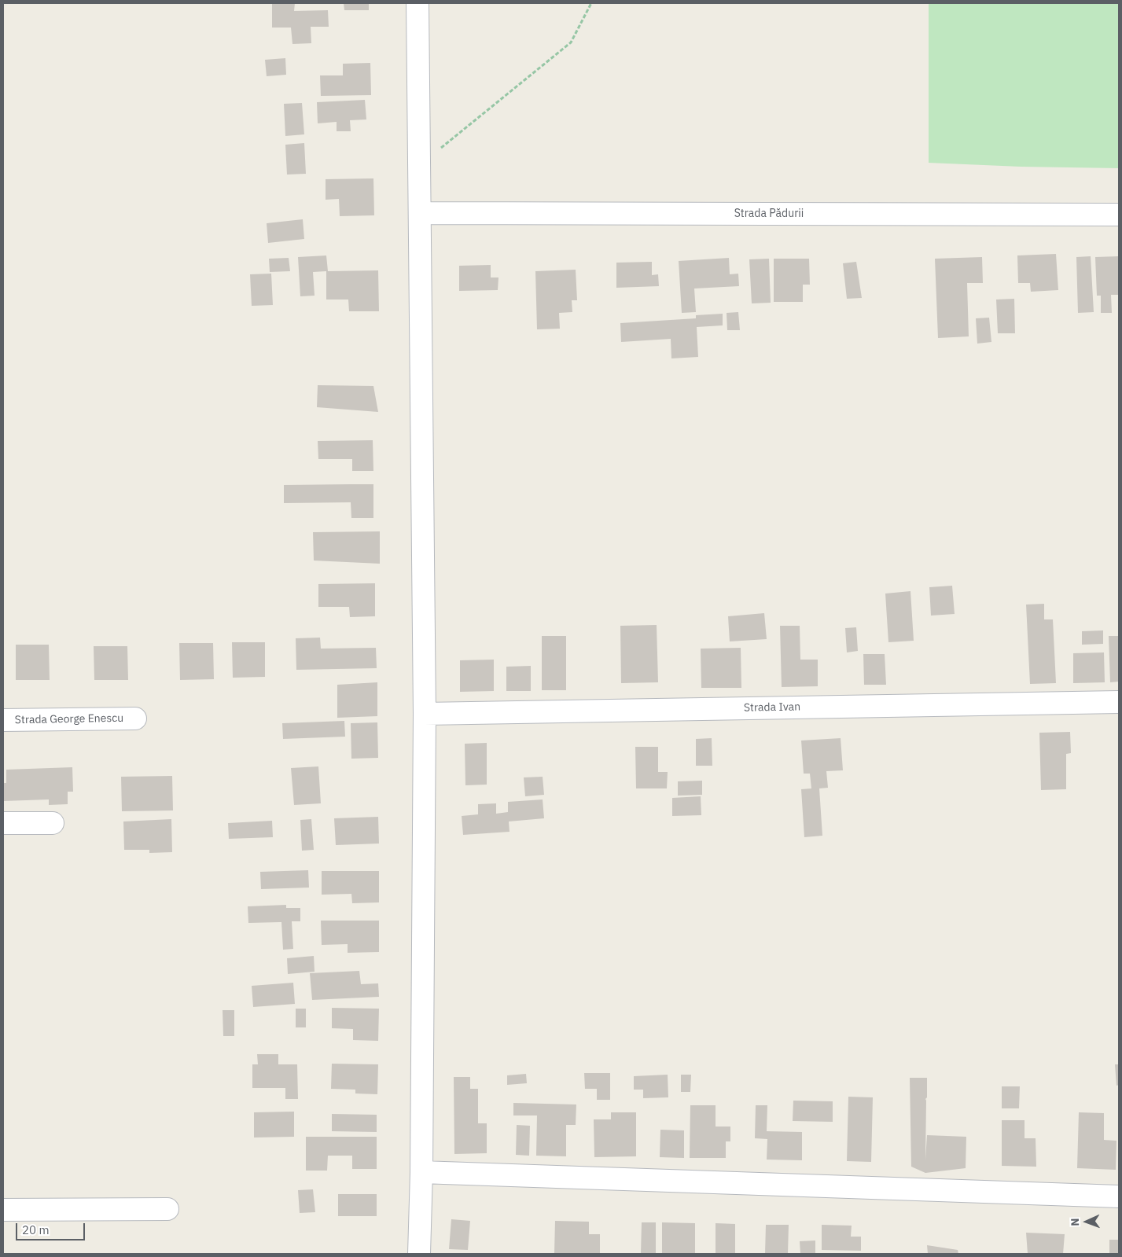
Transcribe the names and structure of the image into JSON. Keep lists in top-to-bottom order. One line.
{"streets":{"street":["Strada Pădurii","Strada Ivan","Strada George Enescu"]},"scale_bar":"20 m","north":"left"}
